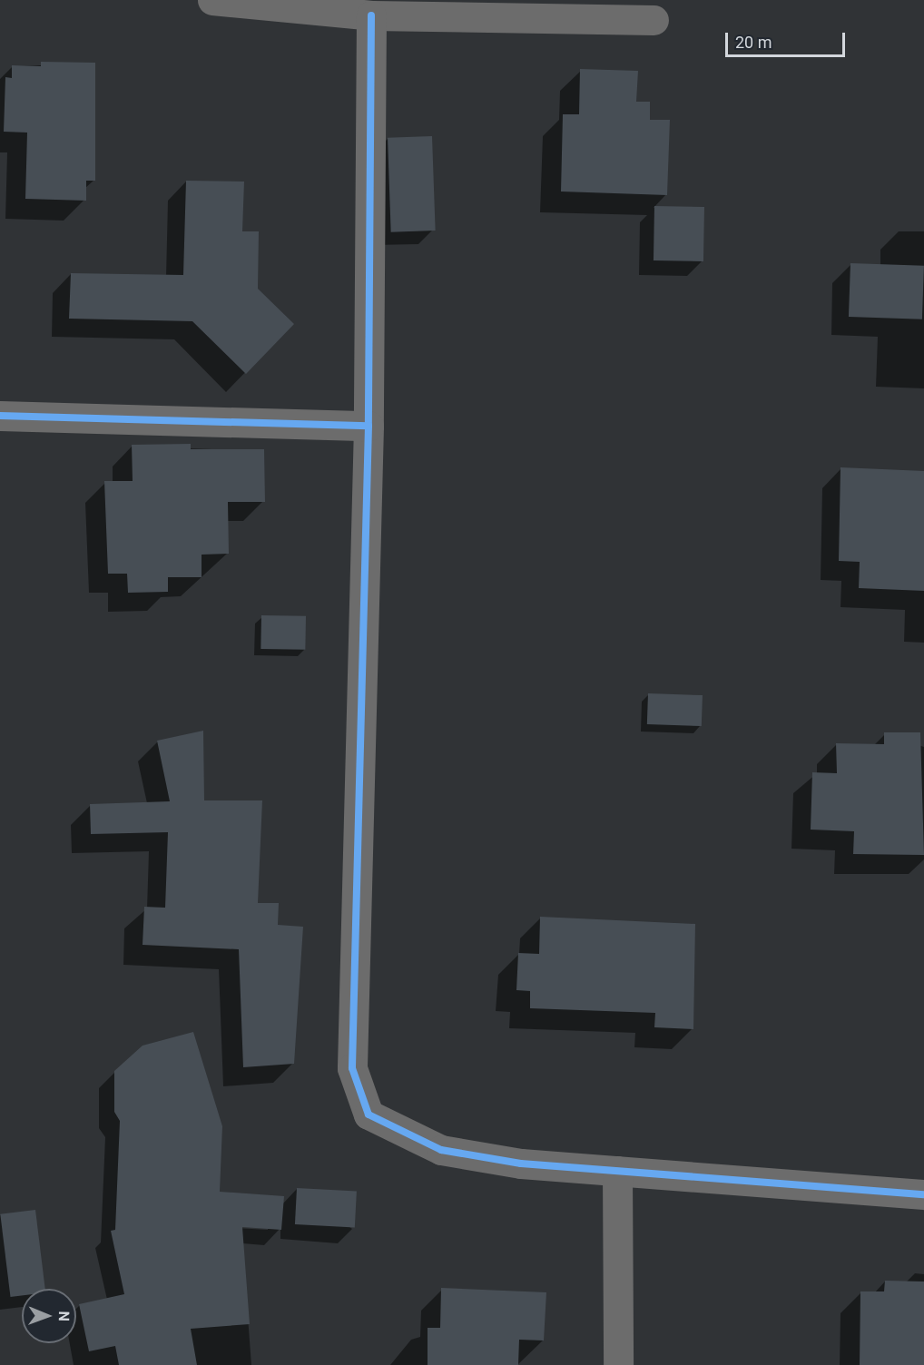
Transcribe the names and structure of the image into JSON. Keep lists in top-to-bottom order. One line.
{"scale_bar":"20 m","north":"right"}
